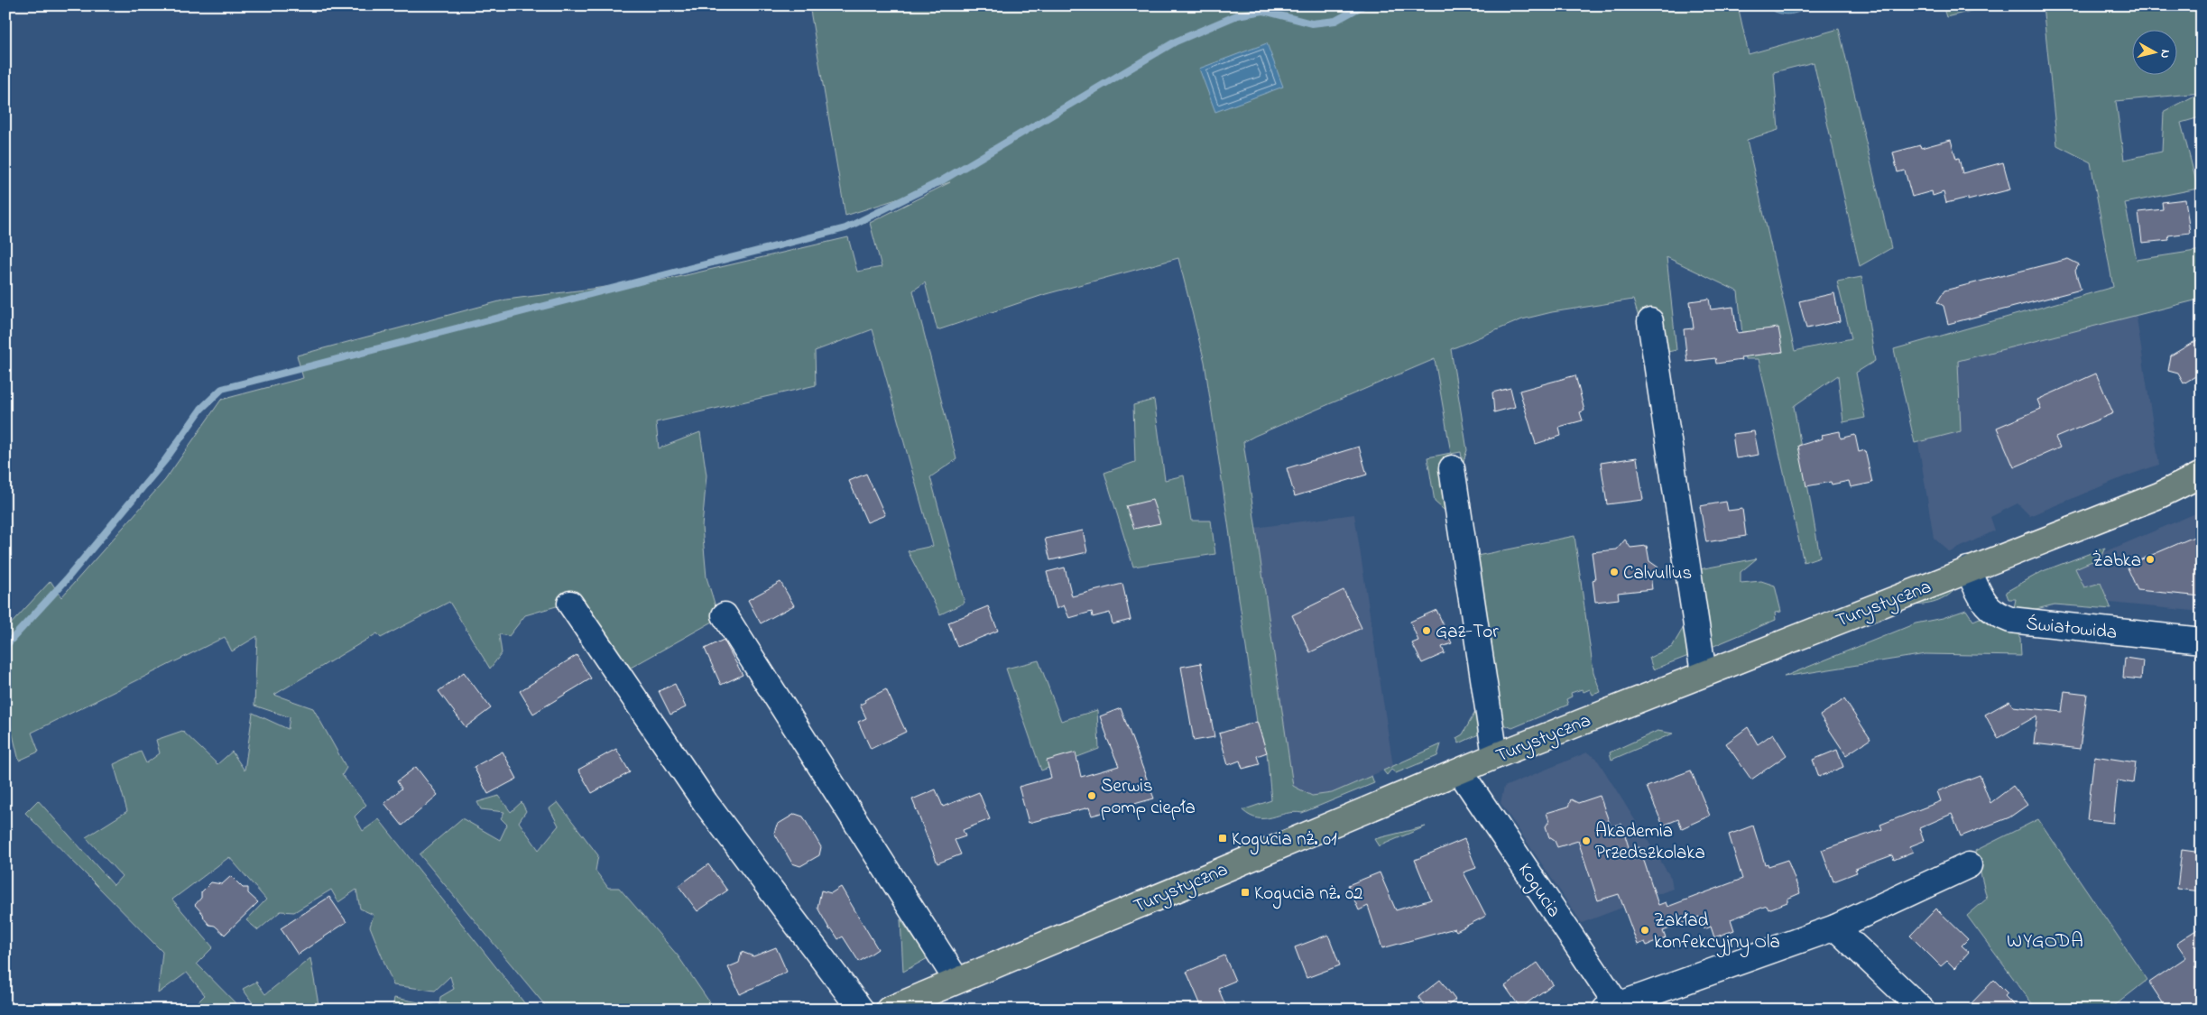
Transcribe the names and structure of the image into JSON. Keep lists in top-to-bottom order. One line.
{"streets":{"main road":["Turystyczna"],"street":["Światowida","Kogucia"]},"crossings":[["Turystyczna","Światowida"],["Turystyczna","Kogucia"]],"districts":["WYGODA"],"places":{"other":["Żabka","Calvullus","Gaz-Tor","Serwis pomp ciepła","Akademia Przedszkolaka","Zakład konfekcyjny Ola"],"transit":["Kogucia nż. 01","Kogucia nż. 02"]},"north":"right"}
